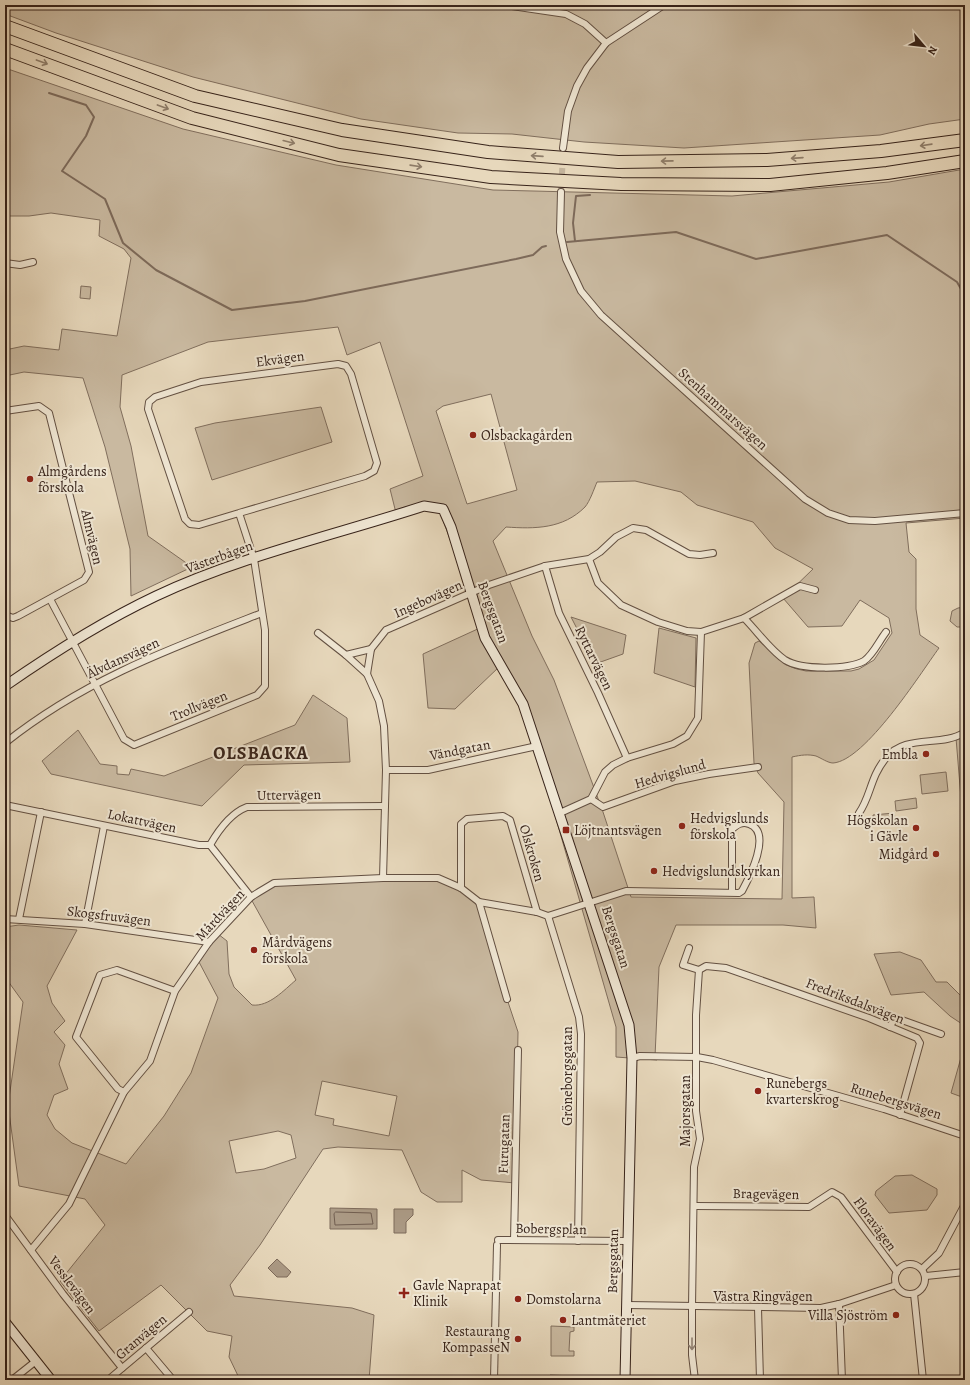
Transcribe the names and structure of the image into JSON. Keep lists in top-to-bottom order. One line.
{"streets":{"street":["Ekvägen","Stenhammarsvägen","Almvägen","Västerbågen","Ingebovägen","Bergsgatan","Älvdansvägen","Ryttarvägen","Trollvägen","Vändgatan","Hedvigslund","Uttervägen","Lokattvägen","Olskroken","Mårdvägen","Skogsfruvägen","Fredriksdalsvägen","Gröneborgsgatan","Runebergsvägen","Majorsgatan","Furugatan","Bragevägen","Floravägen","Bobergsplan","Vesslevägen","Västra Ringvägen","Granvägen"]},"crossings":[["Västerbågen","Bergsgatan"],["Västerbågen","Trollvägen"],["Ingebovägen","Bergsgatan"],["Ingebovägen","Ryttarvägen"],["Bergsgatan","Vändgatan"],["Bergsgatan","Runebergsvägen"],["Bergsgatan","Bobergsplan"],["Bergsgatan","Västra Ringvägen"],["Älvdansvägen","Trollvägen"],["Uttervägen","Lokattvägen"],["Olskroken","Mårdvägen"],["Mårdvägen","Skogsfruvägen"],["Mårdvägen","Gröneborgsgatan"],["Mårdvägen","Vesslevägen"],["Fredriksdalsvägen","Runebergsvägen"],["Fredriksdalsvägen","Majorsgatan"],["Gröneborgsgatan","Bobergsplan"],["Runebergsvägen","Majorsgatan"],["Majorsgatan","Bragevägen"],["Majorsgatan","Västra Ringvägen"],["Furugatan","Bobergsplan"],["Bragevägen","Floravägen"],["Floravägen","Västra Ringvägen"],["Vesslevägen","Granvägen"]],"districts":["OLSBACKA"],"places":{"other":["Olsbackagården","Almgårdens förskola","Embla","Hedvigslunds förskola","Högskolan i Gävle","Midgård","Hedvigslundskyrkan","Mårdvägens förskola","Runebergs kvarterskrog","Domstolarna","Villa Sjöström","Lantmäteriet","Restaurang KompasseN"],"transit":["Löjtnantsvägen"],"health":["Gavle Naprapat Klinik"]},"north":"bottom right"}
